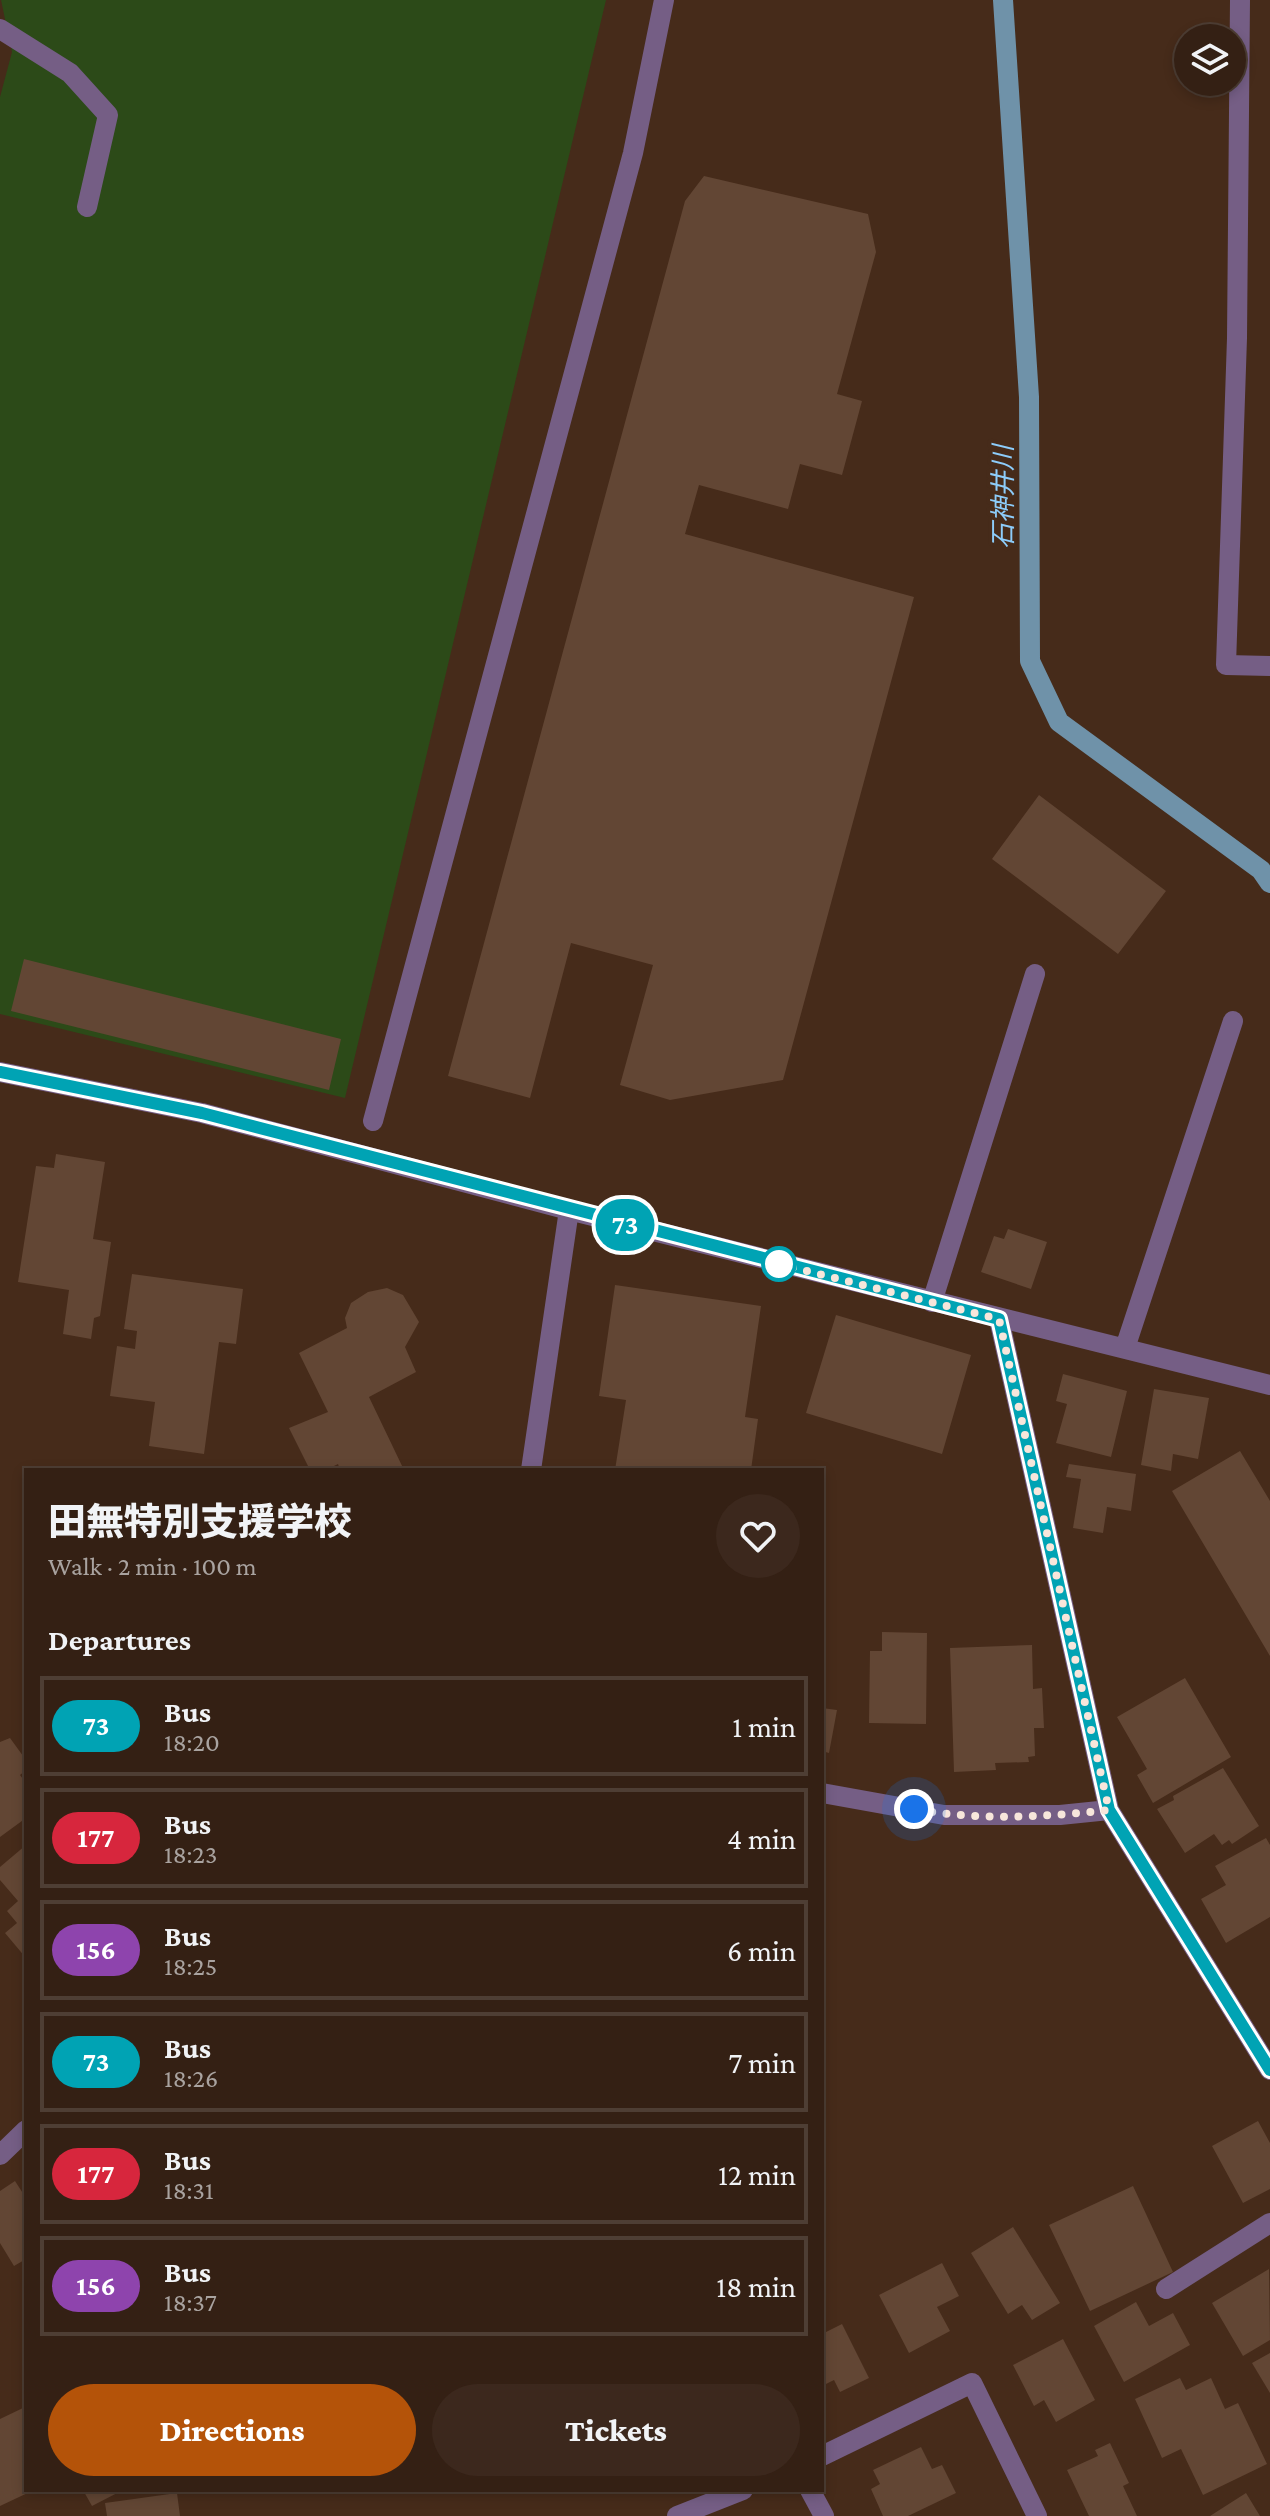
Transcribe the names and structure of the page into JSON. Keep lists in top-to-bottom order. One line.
{"water":["石神井川"],"lines":["bus line 73"],"page":{"on_map":"73","heading":[["田無特別支援学校","Walk · 2 min · 100 m"],"Departures"],"list":[{"mark":"73","name":"Bus","note":"18:20","value":"1 min"},{"mark":"177","name":"Bus","note":"18:23","value":"4 min"},{"mark":"156","name":"Bus","note":"18:25","value":"6 min"},{"mark":"73","name":"Bus","note":"18:26","value":"7 min"},{"mark":"177","name":"Bus","note":"18:31","value":"12 min"},{"mark":"156","name":"Bus","note":"18:37","value":"18 min"}],"buttons":["Directions","Tickets"]}}
